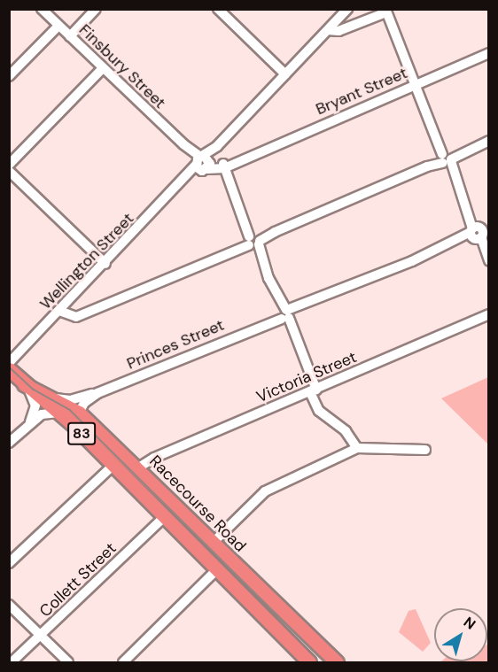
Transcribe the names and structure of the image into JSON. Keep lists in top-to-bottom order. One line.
{"streets":{"highway":["83","Racecourse Road"],"street":["Finsbury Street","Bryant Street","Wellington Street","Princes Street","Victoria Street","Collett Street"]},"crossings":[["Finsbury Street","Bryant Street"],["Finsbury Street","Wellington Street"],["Bryant Street","Wellington Street"],["Princes Street","Racecourse Road"],["Victoria Street","Racecourse Road"],["Racecourse Road","Collett Street"]],"north":"top right"}
